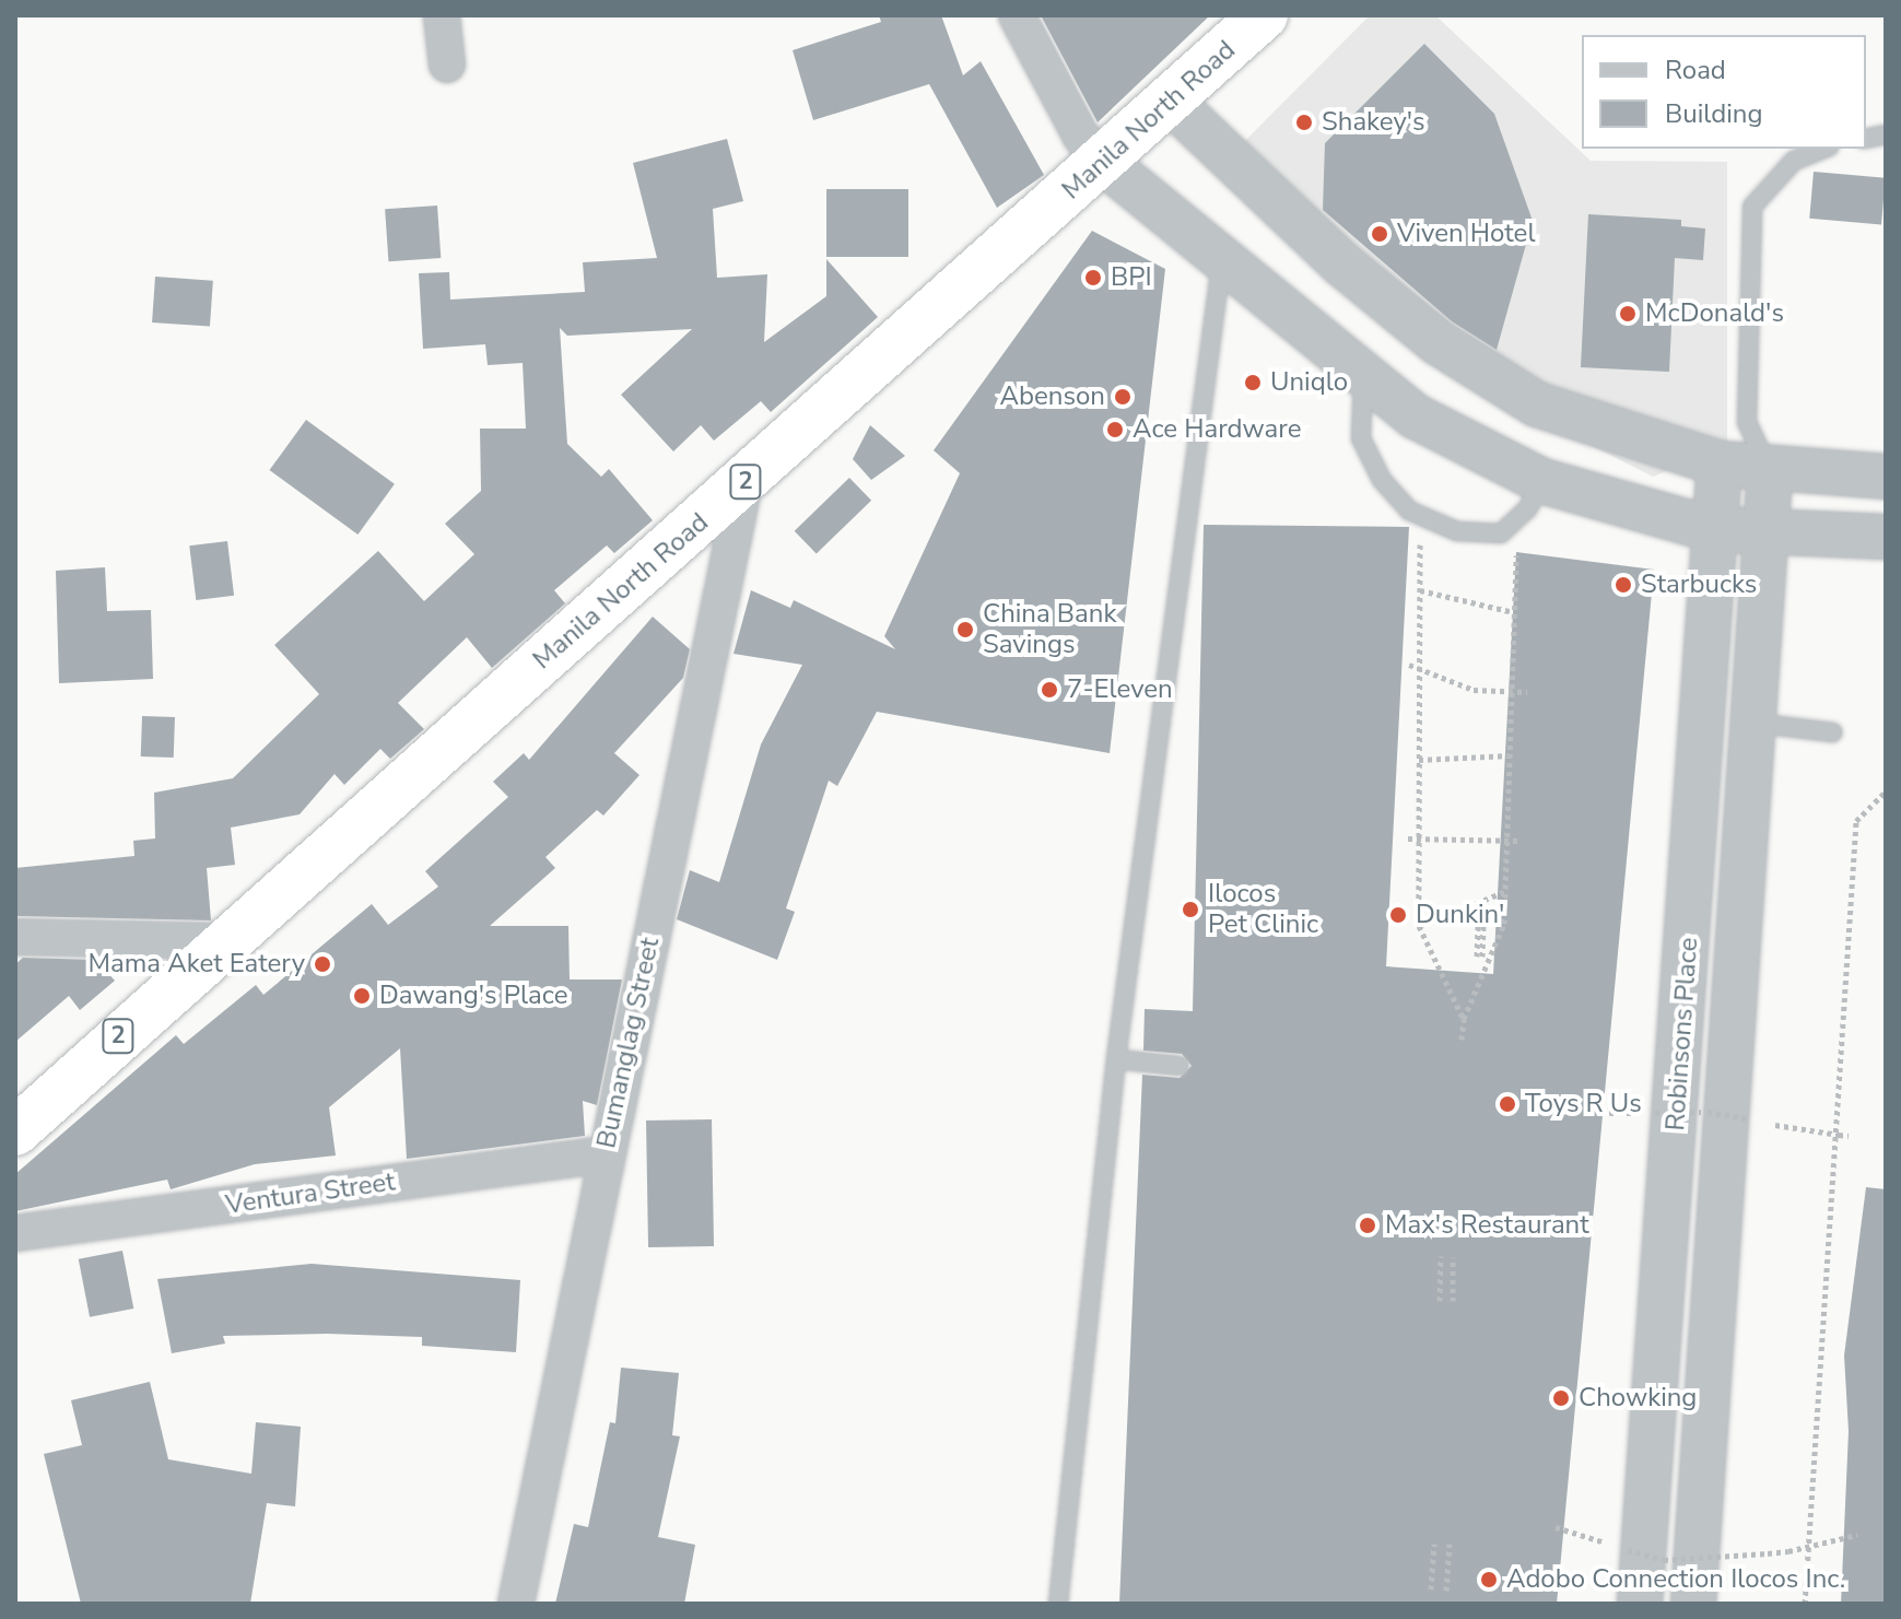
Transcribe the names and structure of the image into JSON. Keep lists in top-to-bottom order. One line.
{"streets":{"highway":["Manila North Road","2"],"street":["Robinsons Place","Bumanglag Street","Ventura Street"]},"crossings":[["Manila North Road","Bumanglag Street"],["Bumanglag Street","Ventura Street"]],"places":["Shakey's","Viven Hotel","BPI","McDonald's","Uniqlo","Abenson","Ace Hardware","Starbucks","China Bank Savings","7-Eleven","Ilocos Pet Clinic","Dunkin'","Mama Aket Eatery","Dawang's Place","Toys R Us","Max's Restaurant","Chowking","Adobo Connection Ilocos Inc."],"legend":["Road","Building"]}
